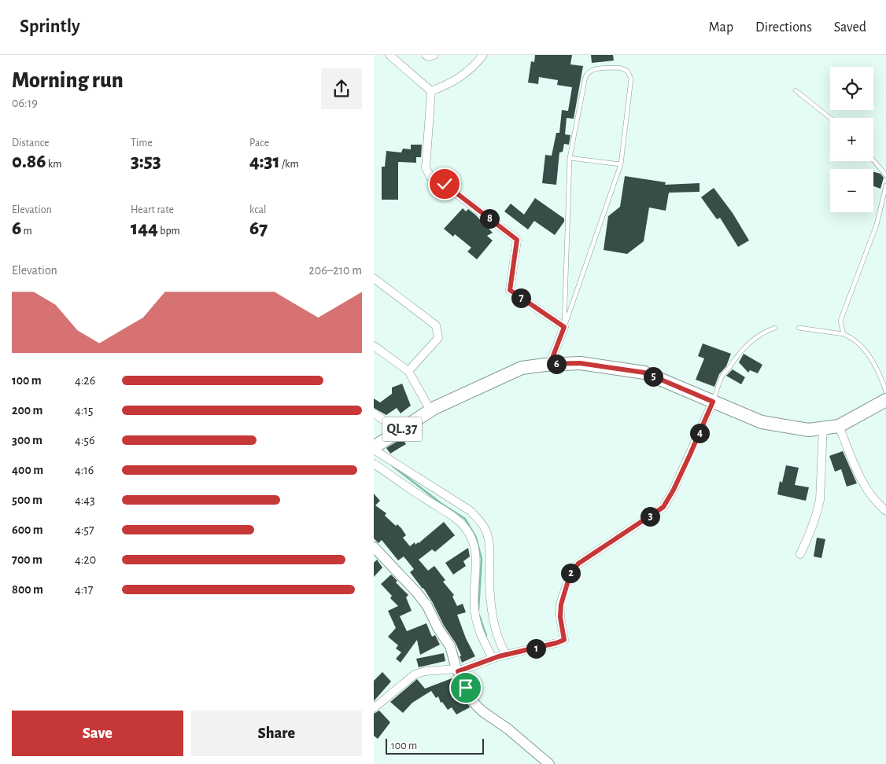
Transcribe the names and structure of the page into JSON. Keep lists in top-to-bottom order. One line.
{"streets":{"main road":["QL.37"]},"scale_bar":"100 m","page":{"header":"Sprintly","nav":["Map","Directions","Saved"],"heading":["Morning run","06:19"],"map_buttons":["+","−"],"stats":[["Distance","0.86 km"],["Time","3:53"],["Pace","4:31 /km"],["Elevation","6 m"],["Heart rate","144 bpm"],["kcal","67"]],"pins":["8","7","6","5","4","3","2","1"],"chart":["Elevation","206–210 m"],"list":[{"name":"100 m","note":"4:26"},{"name":"200 m","note":"4:15"},{"name":"300 m","note":"4:56"},{"name":"400 m","note":"4:16"},{"name":"500 m","note":"4:43"},{"name":"600 m","note":"4:57"},{"name":"700 m","note":"4:20"},{"name":"800 m","note":"4:17"}],"buttons":["Save","Share"],"scale":"100 m"}}
